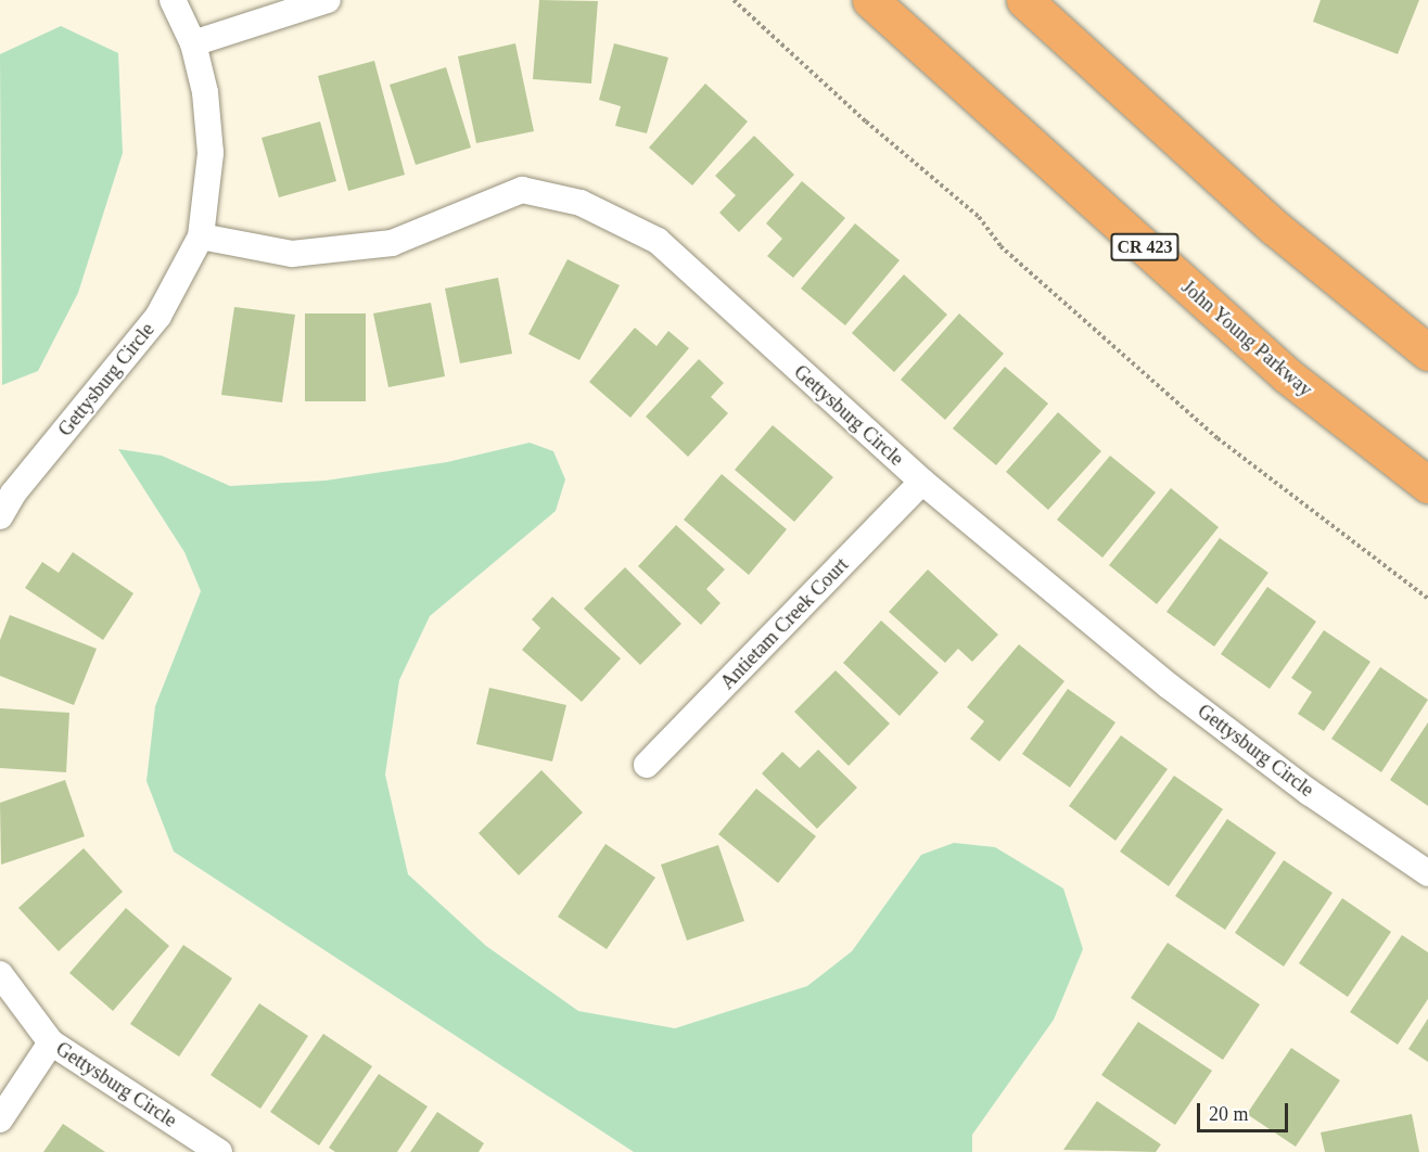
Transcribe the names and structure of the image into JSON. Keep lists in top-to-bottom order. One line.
{"streets":{"highway":["CR 423","John Young Parkway"],"street":["Gettysburg Circle","Antietam Creek Court"]},"crossings":[["Gettysburg Circle","Antietam Creek Court"]],"scale_bar":"20 m"}
